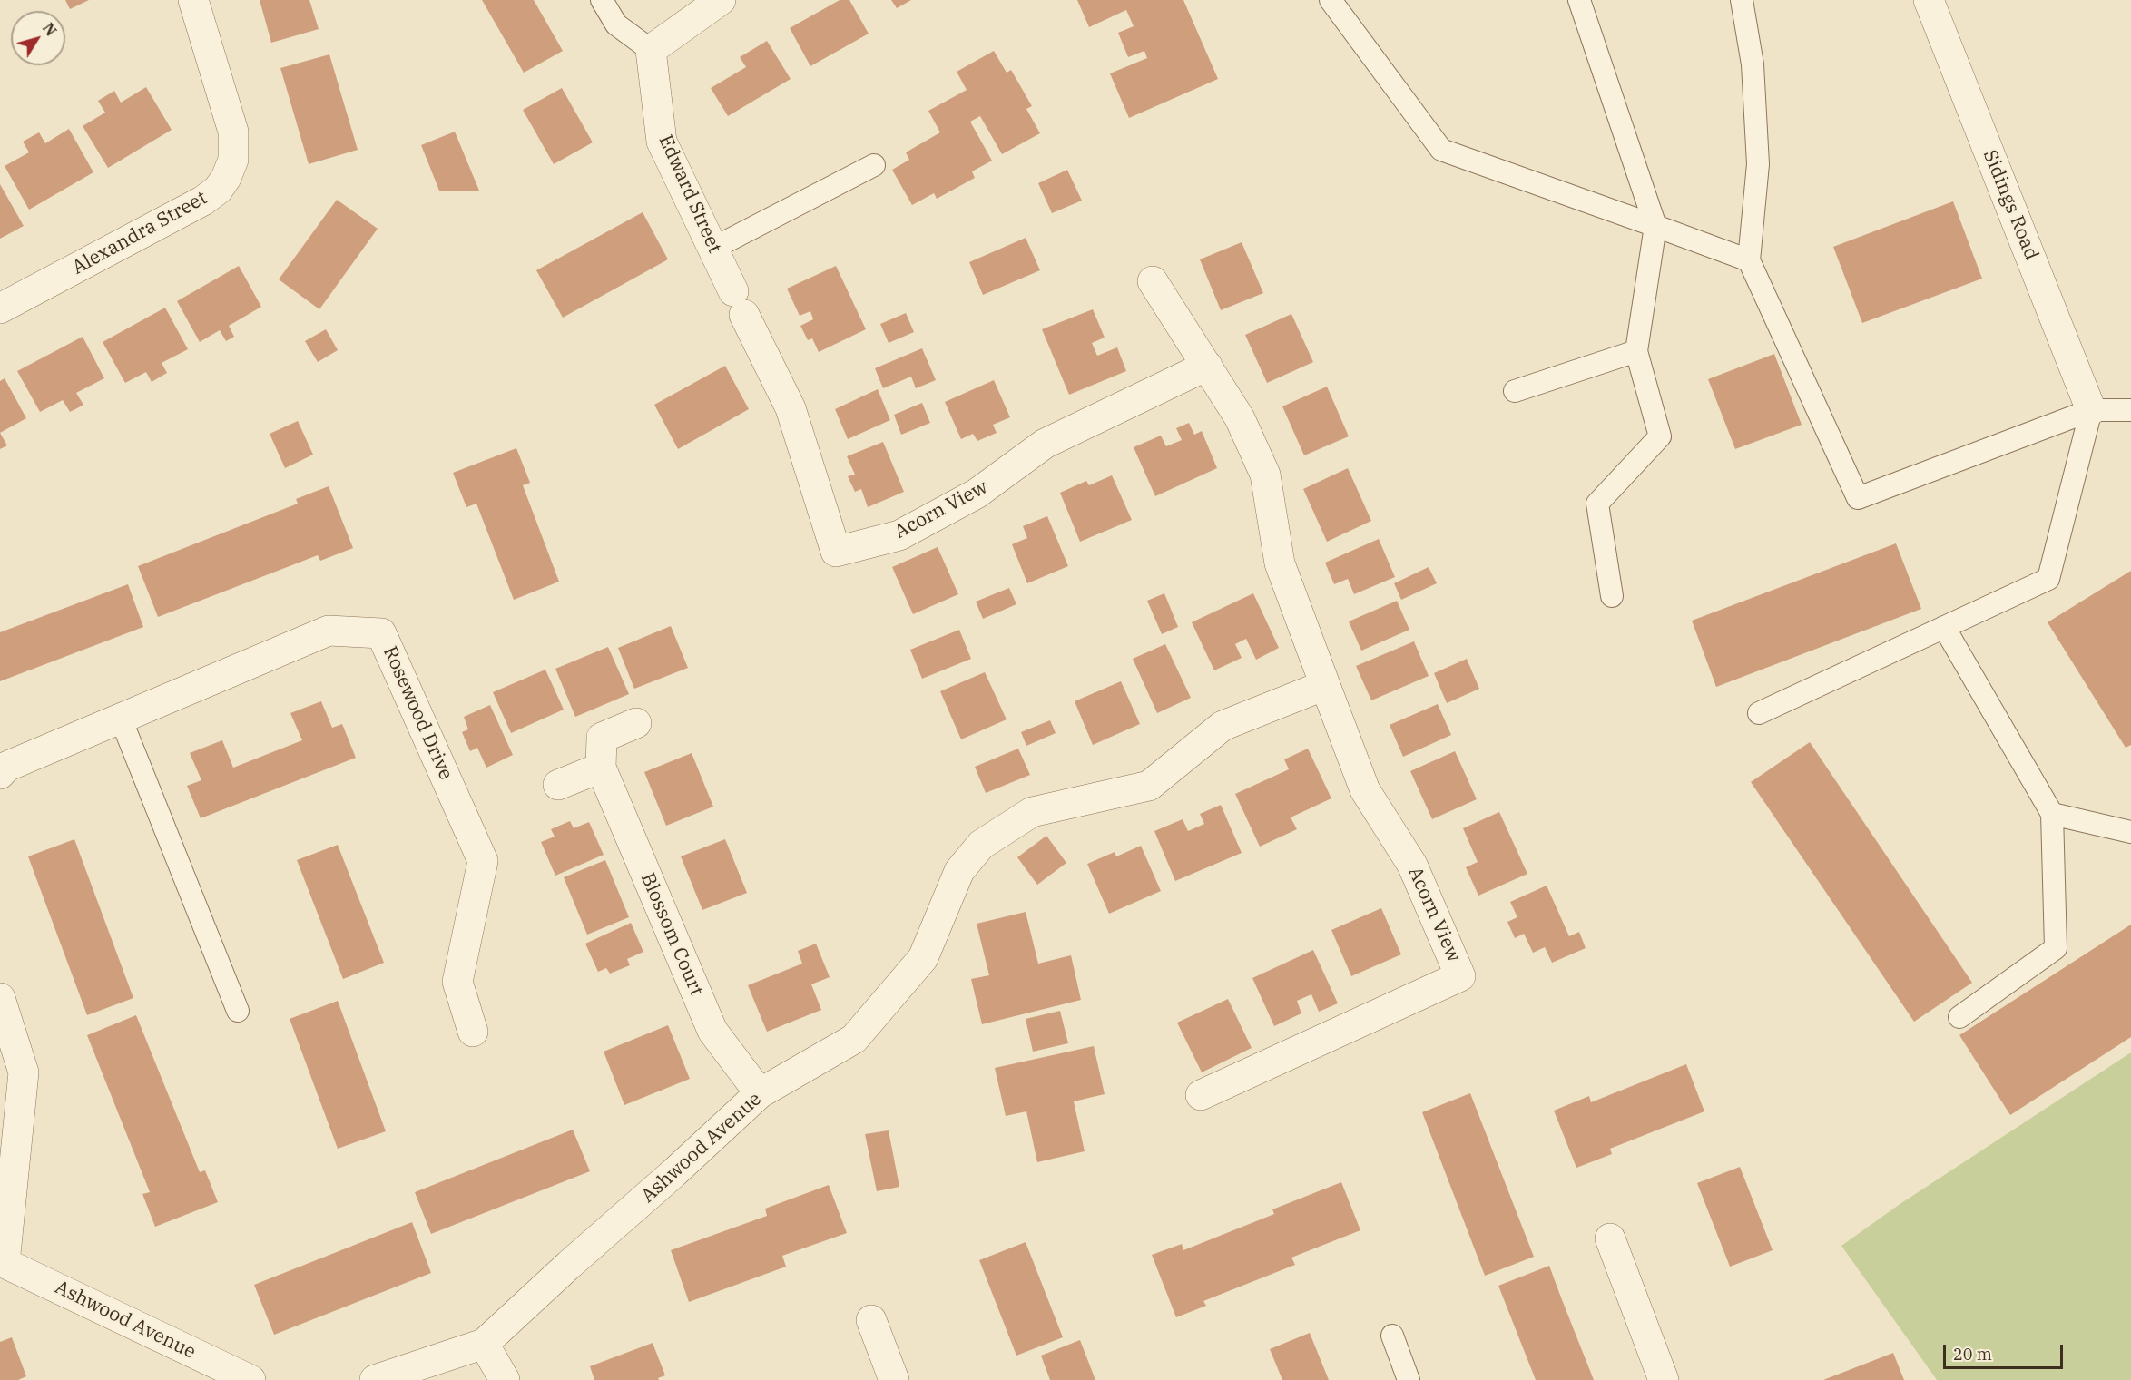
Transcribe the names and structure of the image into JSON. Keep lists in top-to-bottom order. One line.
{"streets":{"street":["Edward Street","Sidings Road","Alexandra Street","Acorn View","Rosewood Drive","Blossom Court","Ashwood Avenue"]},"crossings":[["Edward Street","Acorn View"],["Acorn View","Ashwood Avenue"],["Blossom Court","Ashwood Avenue"]],"scale_bar":"20 m","north":"top right"}
